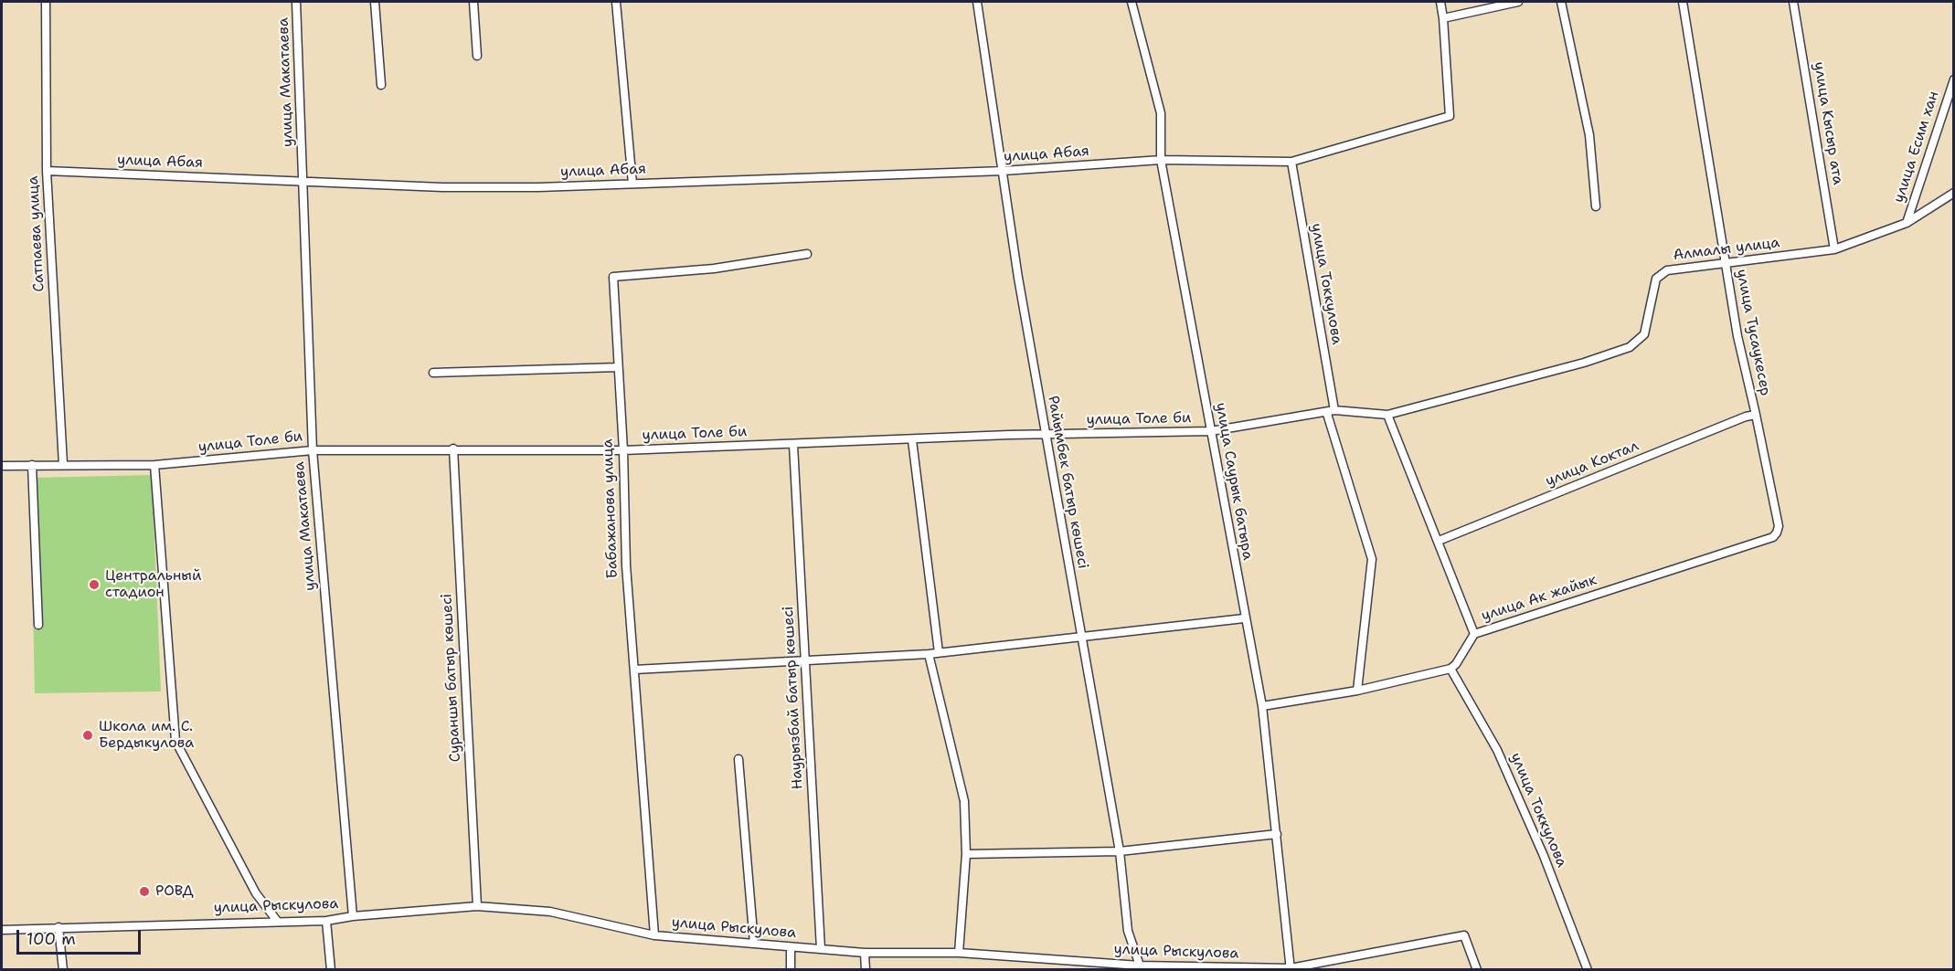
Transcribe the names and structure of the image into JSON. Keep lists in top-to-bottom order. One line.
{"streets":{"street":["улица Макатаева","улица Кысыр ата","улица Есим хан","улица Абая","Сатпаева улица","Алмалы улица","улица Токкулова","улица Тусаукесер","улица Толе би","улица Коктал","улица Саурык батыра","Райымбек батыр көшесі","Бабажанова улица","улица Ак жайык","Сураншы батыр көшесі","Наурызбай батыр көшесі","улица Рыскулова"]},"crossings":[["улица Макатаева","улица Абая"],["улица Макатаева","улица Толе би"],["улица Макатаева","улица Рыскулова"],["улица Кысыр ата","Алмалы улица"],["улица Есим хан","Алмалы улица"],["улица Абая","Сатпаева улица"],["улица Абая","улица Токкулова"],["улица Абая","улица Саурык батыра"],["улица Абая","Райымбек батыр көшесі"],["Сатпаева улица","улица Толе би"],["Алмалы улица","улица Тусаукесер"],["Алмалы улица","улица Толе би"],["улица Токкулова","улица Толе би"],["улица Токкулова","улица Ак жайык"],["улица Тусаукесер","улица Коктал"],["улица Тусаукесер","улица Ак жайык"],["улица Толе би","улица Саурык батыра"],["улица Толе би","Райымбек батыр көшесі"],["улица Толе би","Бабажанова улица"],["улица Толе би","Сураншы батыр көшесі"],["улица Толе би","Наурызбай батыр көшесі"],["улица Саурык батыра","улица Рыскулова"],["Райымбек батыр көшесі","улица Рыскулова"],["Бабажанова улица","улица Рыскулова"],["Сураншы батыр көшесі","улица Рыскулова"],["Наурызбай батыр көшесі","улица Рыскулова"]],"places":["Центральный стадион","Школа им. С. Бердыкулова","РОВД"],"scale_bar":"100 m"}
